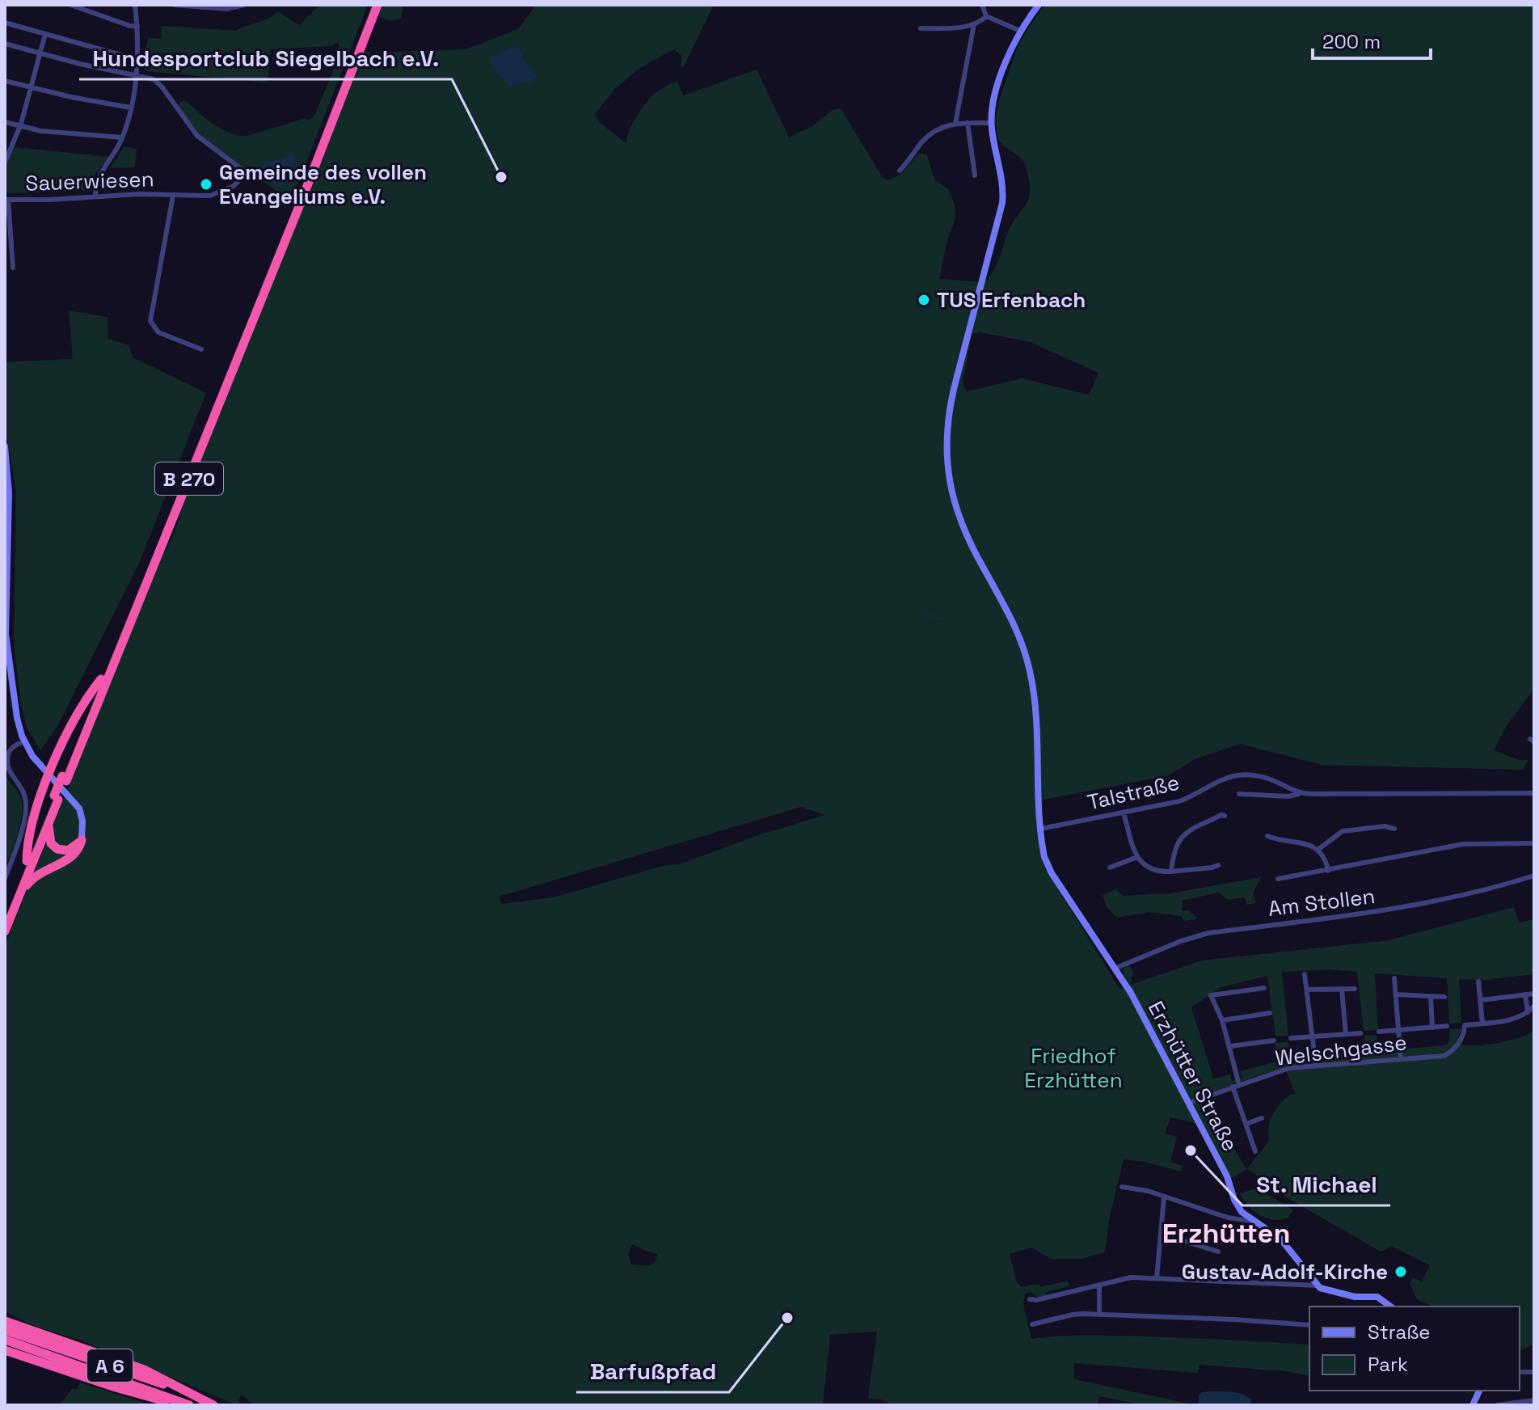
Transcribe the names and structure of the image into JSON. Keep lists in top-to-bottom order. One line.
{"streets":{"highway":["B 270","A 6"],"street":["Sauerwiesen","Talstraße","Am Stollen","Welschgasse","Erzhütter Straße"]},"crossings":[["Talstraße","Erzhütter Straße"],["Am Stollen","Erzhütter Straße"],["Welschgasse","Erzhütter Straße"]],"districts":["Erzhütten"],"parks":["Friedhof Erzhütten"],"places":["Hundesportclub Siegelbach e.V.","Gemeinde des vollen Evangeliums e.V.","TUS Erfenbach","St. Michael","Gustav-Adolf-Kirche","Barfußpfad"],"legend":["Straße","Park"],"scale_bar":"200 m"}
